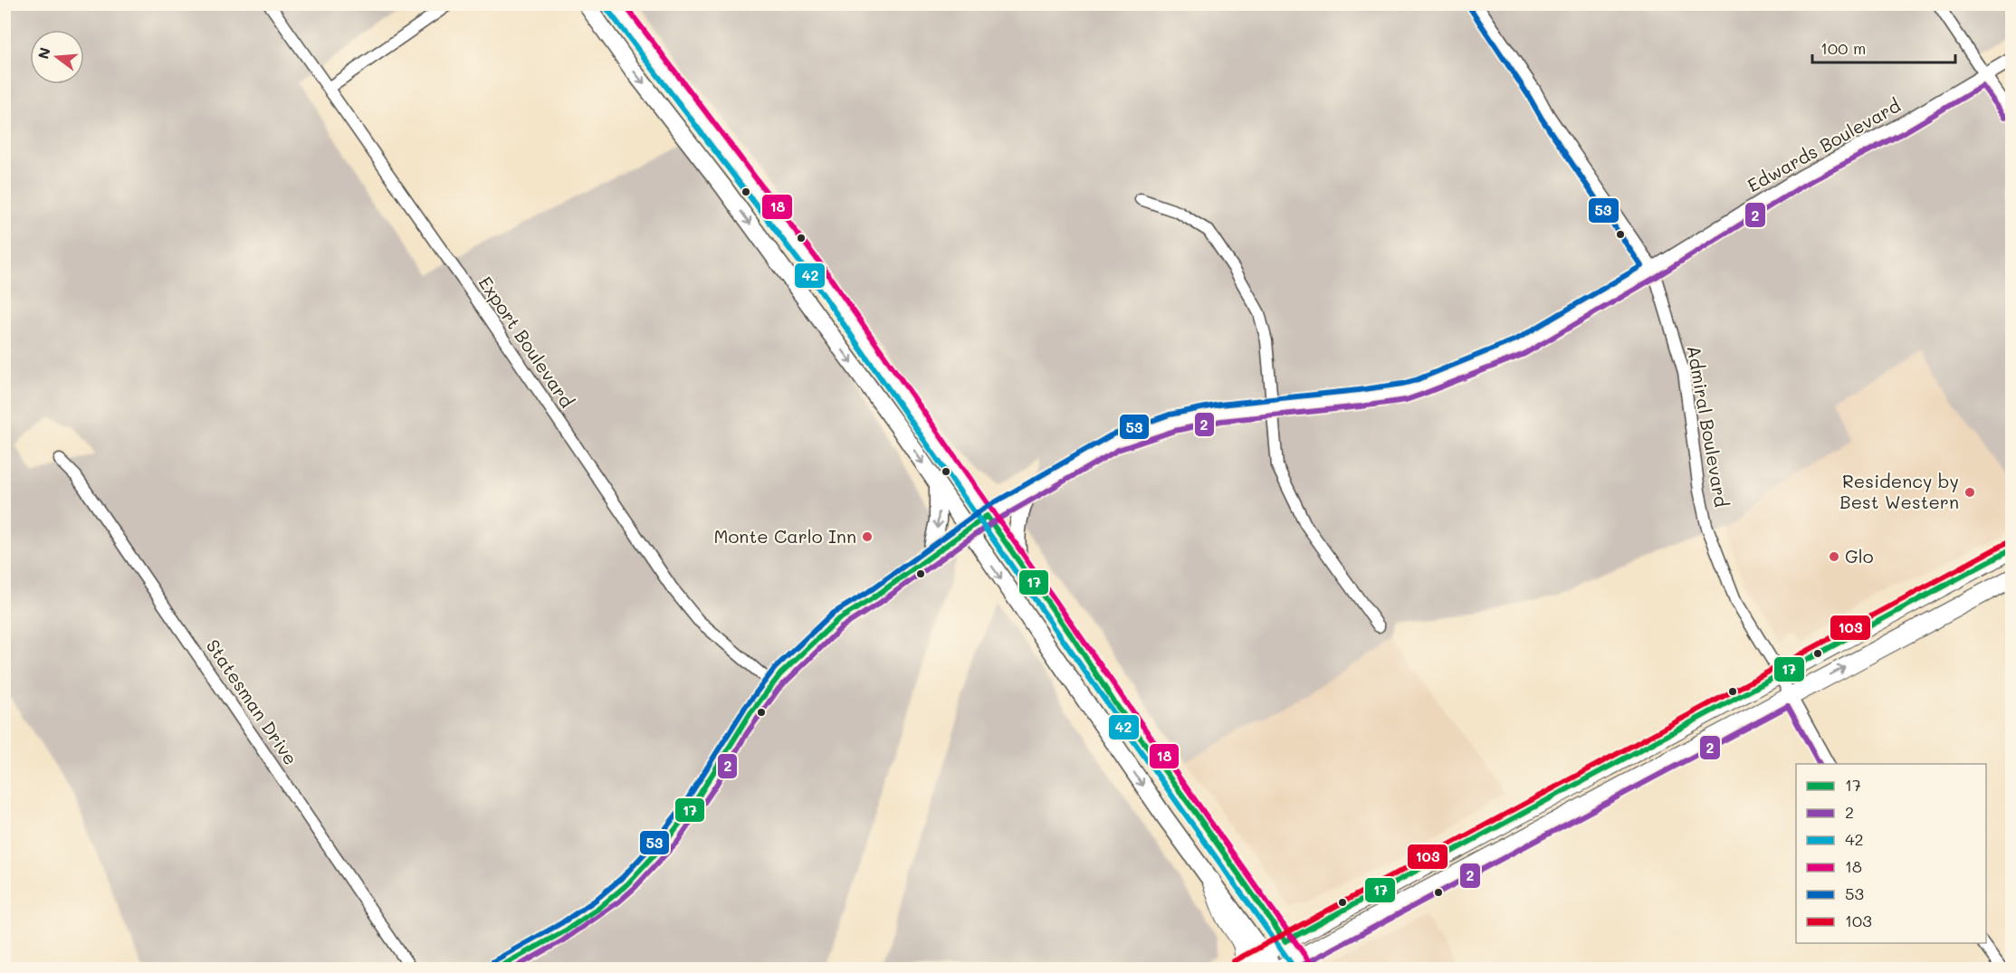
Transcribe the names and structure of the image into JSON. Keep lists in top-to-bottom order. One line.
{"streets":{"street":["Edwards Boulevard","Export Boulevard","Admiral Boulevard","Statesman Drive"]},"crossings":[["Edwards Boulevard","Export Boulevard"],["Edwards Boulevard","Admiral Boulevard"]],"places":["Residency by Best Western","Monte Carlo Inn","Glo"],"lines":["transit line 18","transit line 42","transit line 53","transit line 2","transit line 17","transit line 103"],"legend":["17","2","42","18","53","103"],"scale_bar":"100 m","north":"left"}
